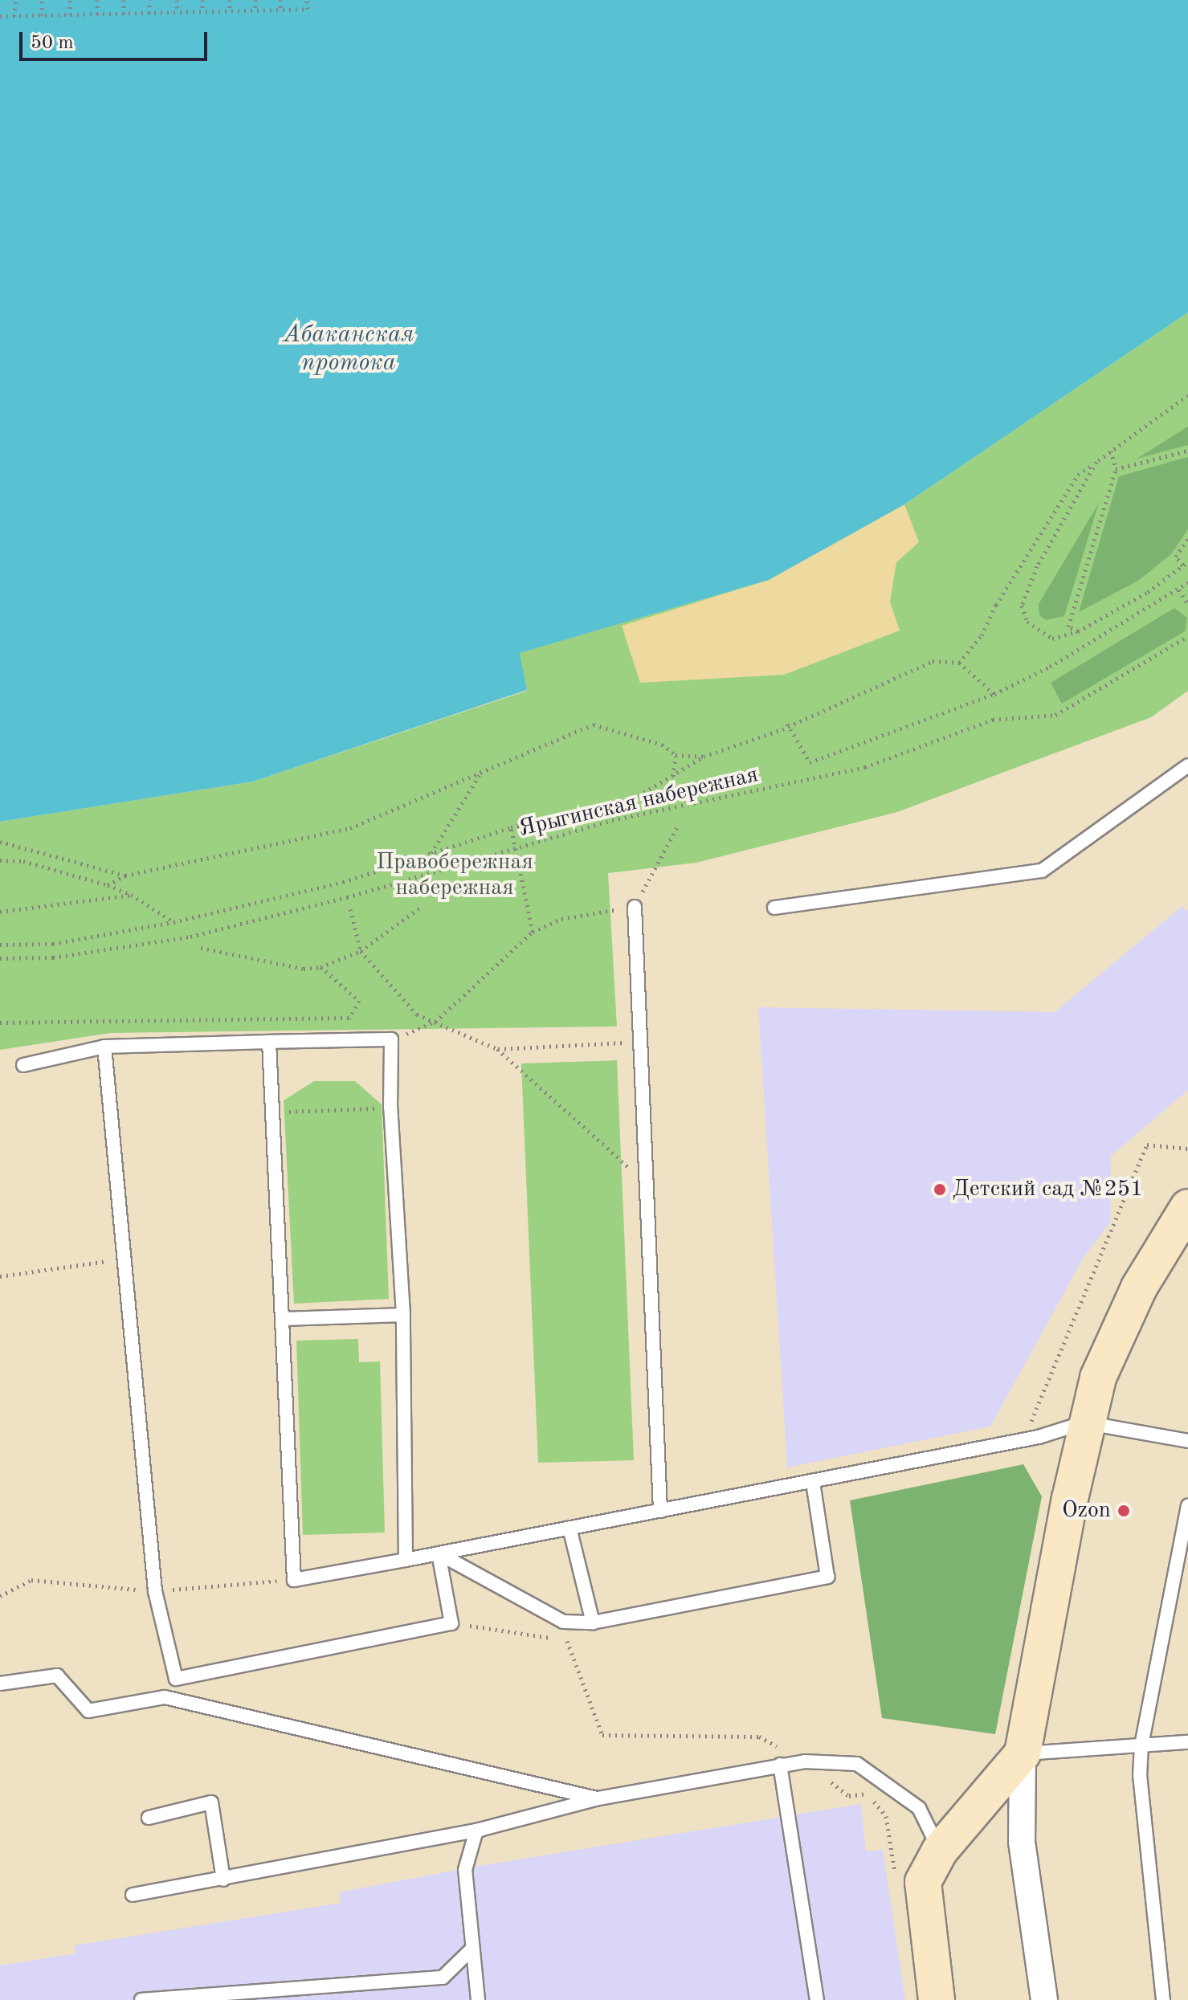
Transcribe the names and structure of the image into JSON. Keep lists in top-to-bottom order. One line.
{"streets":{"path":["Ярыгинская набережная"]},"water":["Абаканская протока"],"parks":["Правобережная набережная"],"places":["Детский сад №251","Ozon"],"scale_bar":"50 m"}
